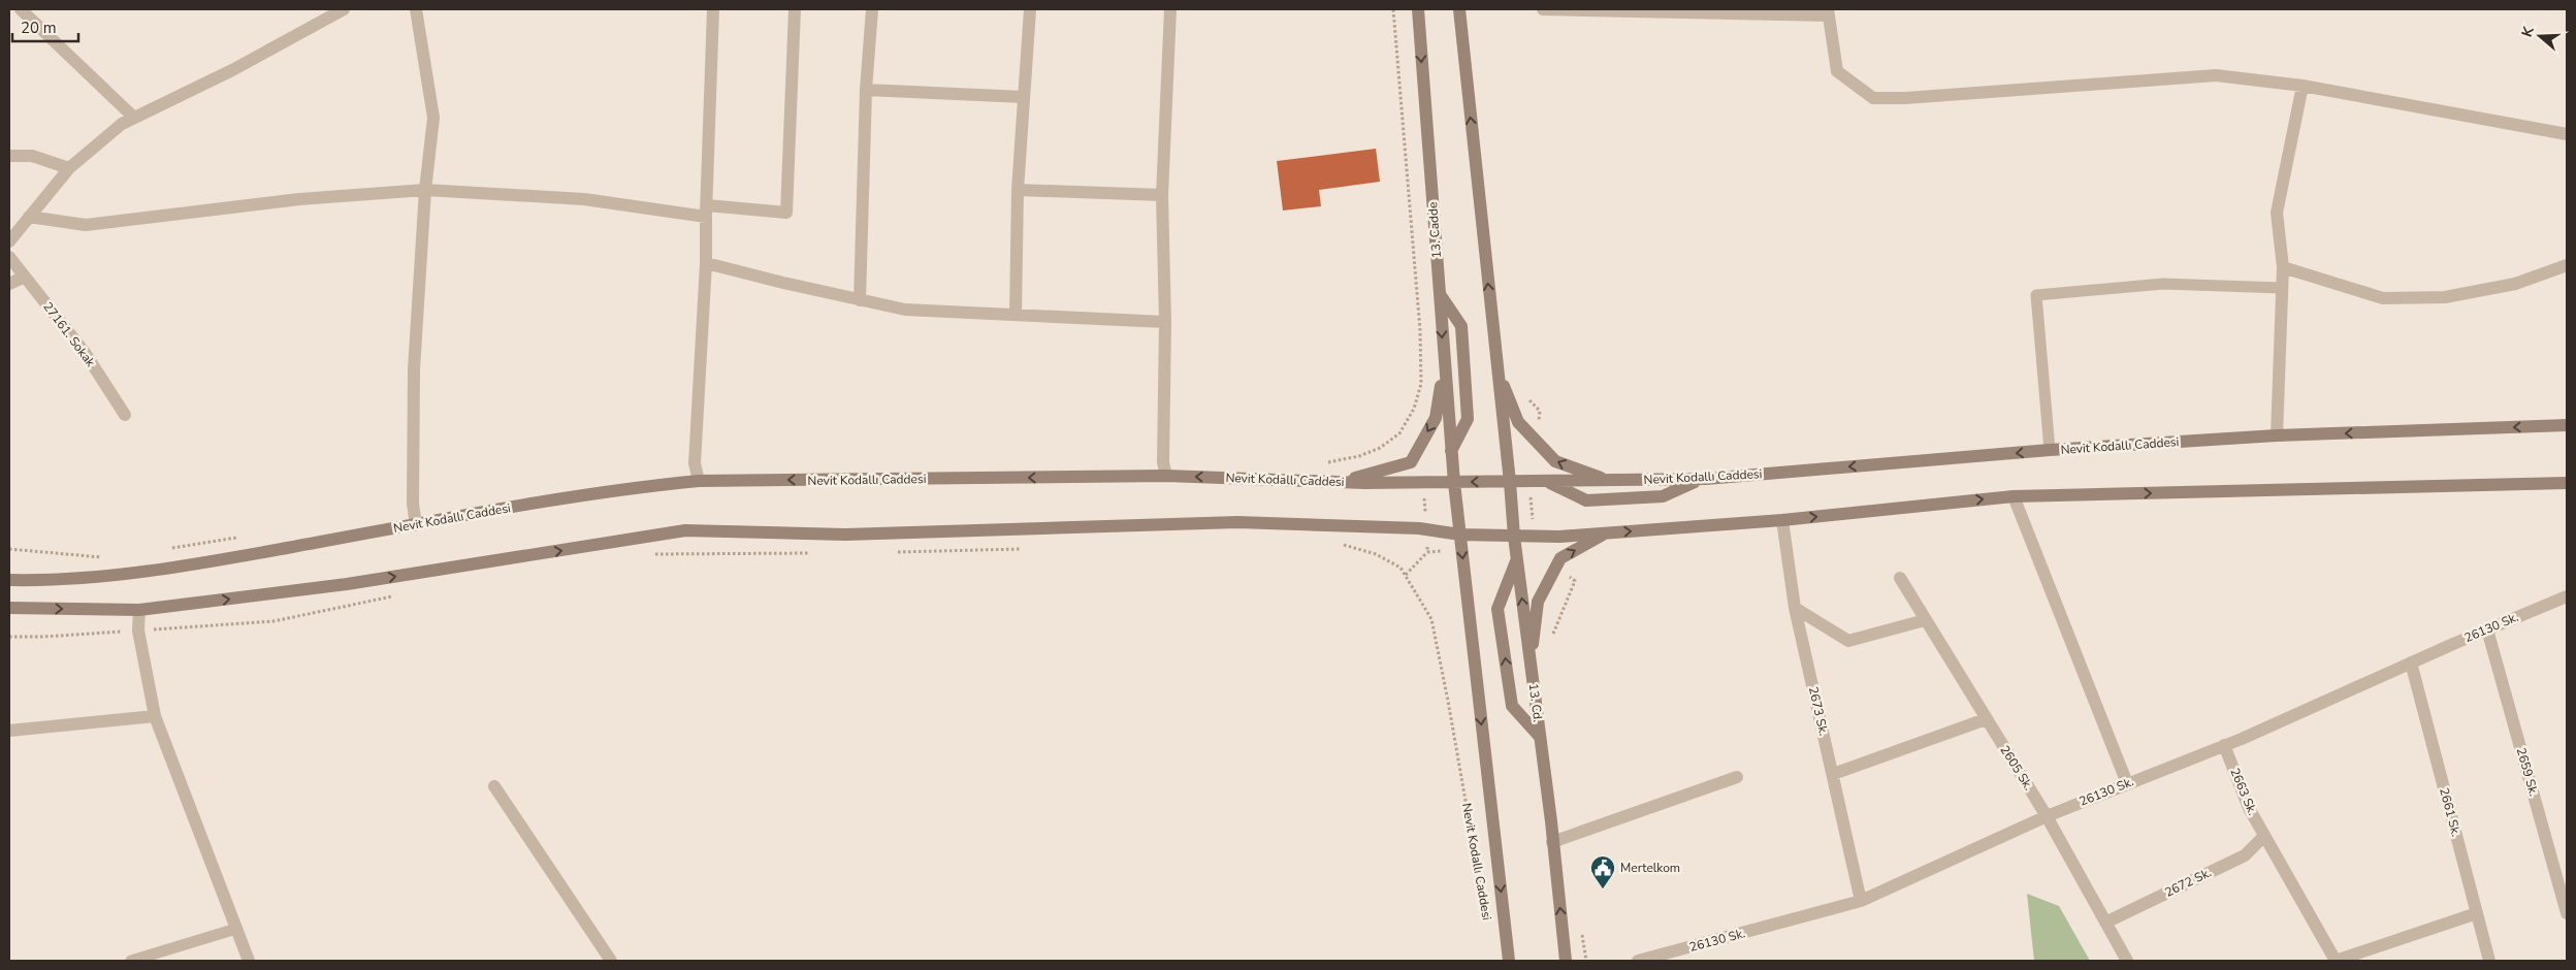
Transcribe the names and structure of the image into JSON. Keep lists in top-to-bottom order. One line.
{"streets":{"main road":["13. Cadde","Nevit Kodallı Caddesi","13. Cd."],"street":["27161. Sokak","26130 Sk.","2673 Sk.","2605 Sk.","2659 Sk.","2663 Sk.","2661 Sk.","2672 Sk."]},"crossings":[["Nevit Kodallı Caddesi","13. Cd."],["26130 Sk.","2673 Sk."],["26130 Sk.","2605 Sk."],["26130 Sk.","2659 Sk."],["26130 Sk.","2663 Sk."],["26130 Sk.","2661 Sk."],["2605 Sk.","2672 Sk."],["2663 Sk.","2672 Sk."]],"places":{"public building":["Mertelkom"]},"scale_bar":"20 m","north":"left"}
